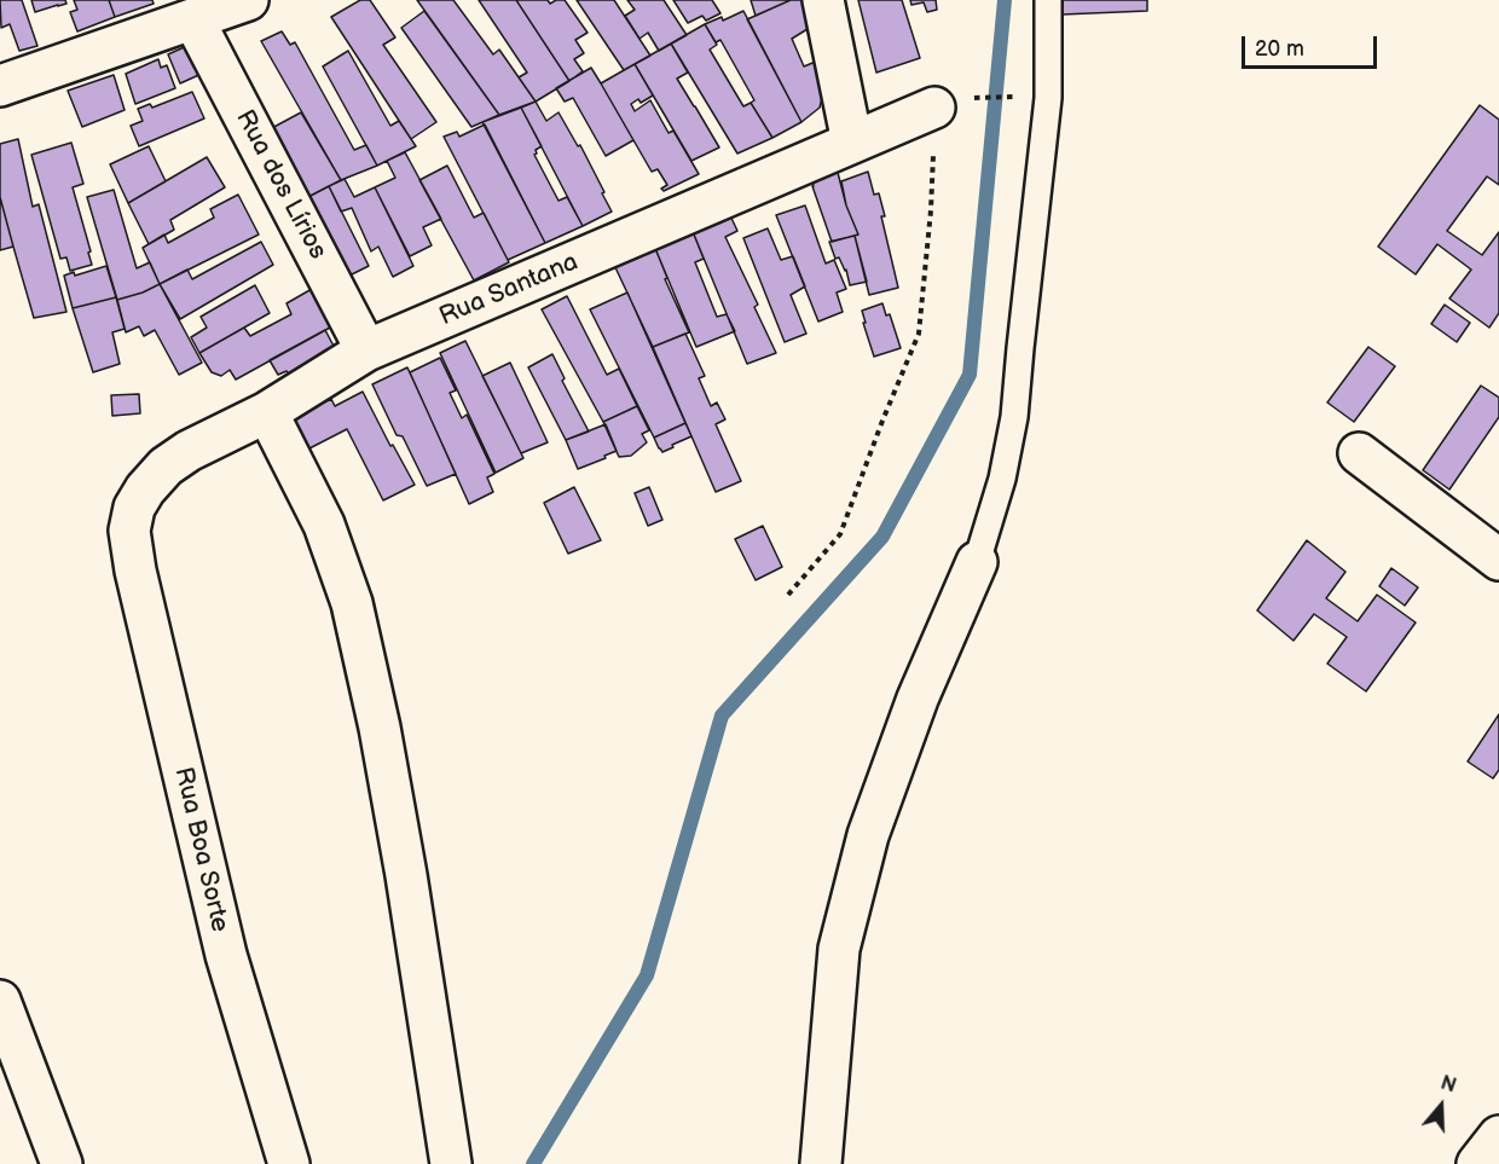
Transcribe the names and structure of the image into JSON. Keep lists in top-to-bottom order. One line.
{"streets":{"street":["Rua dos Lírios","Rua Santana","Rua Boa Sorte"]},"crossings":[["Rua dos Lírios","Rua Santana"],["Rua Santana","Rua Boa Sorte"]],"scale_bar":"20 m","north":"top"}
